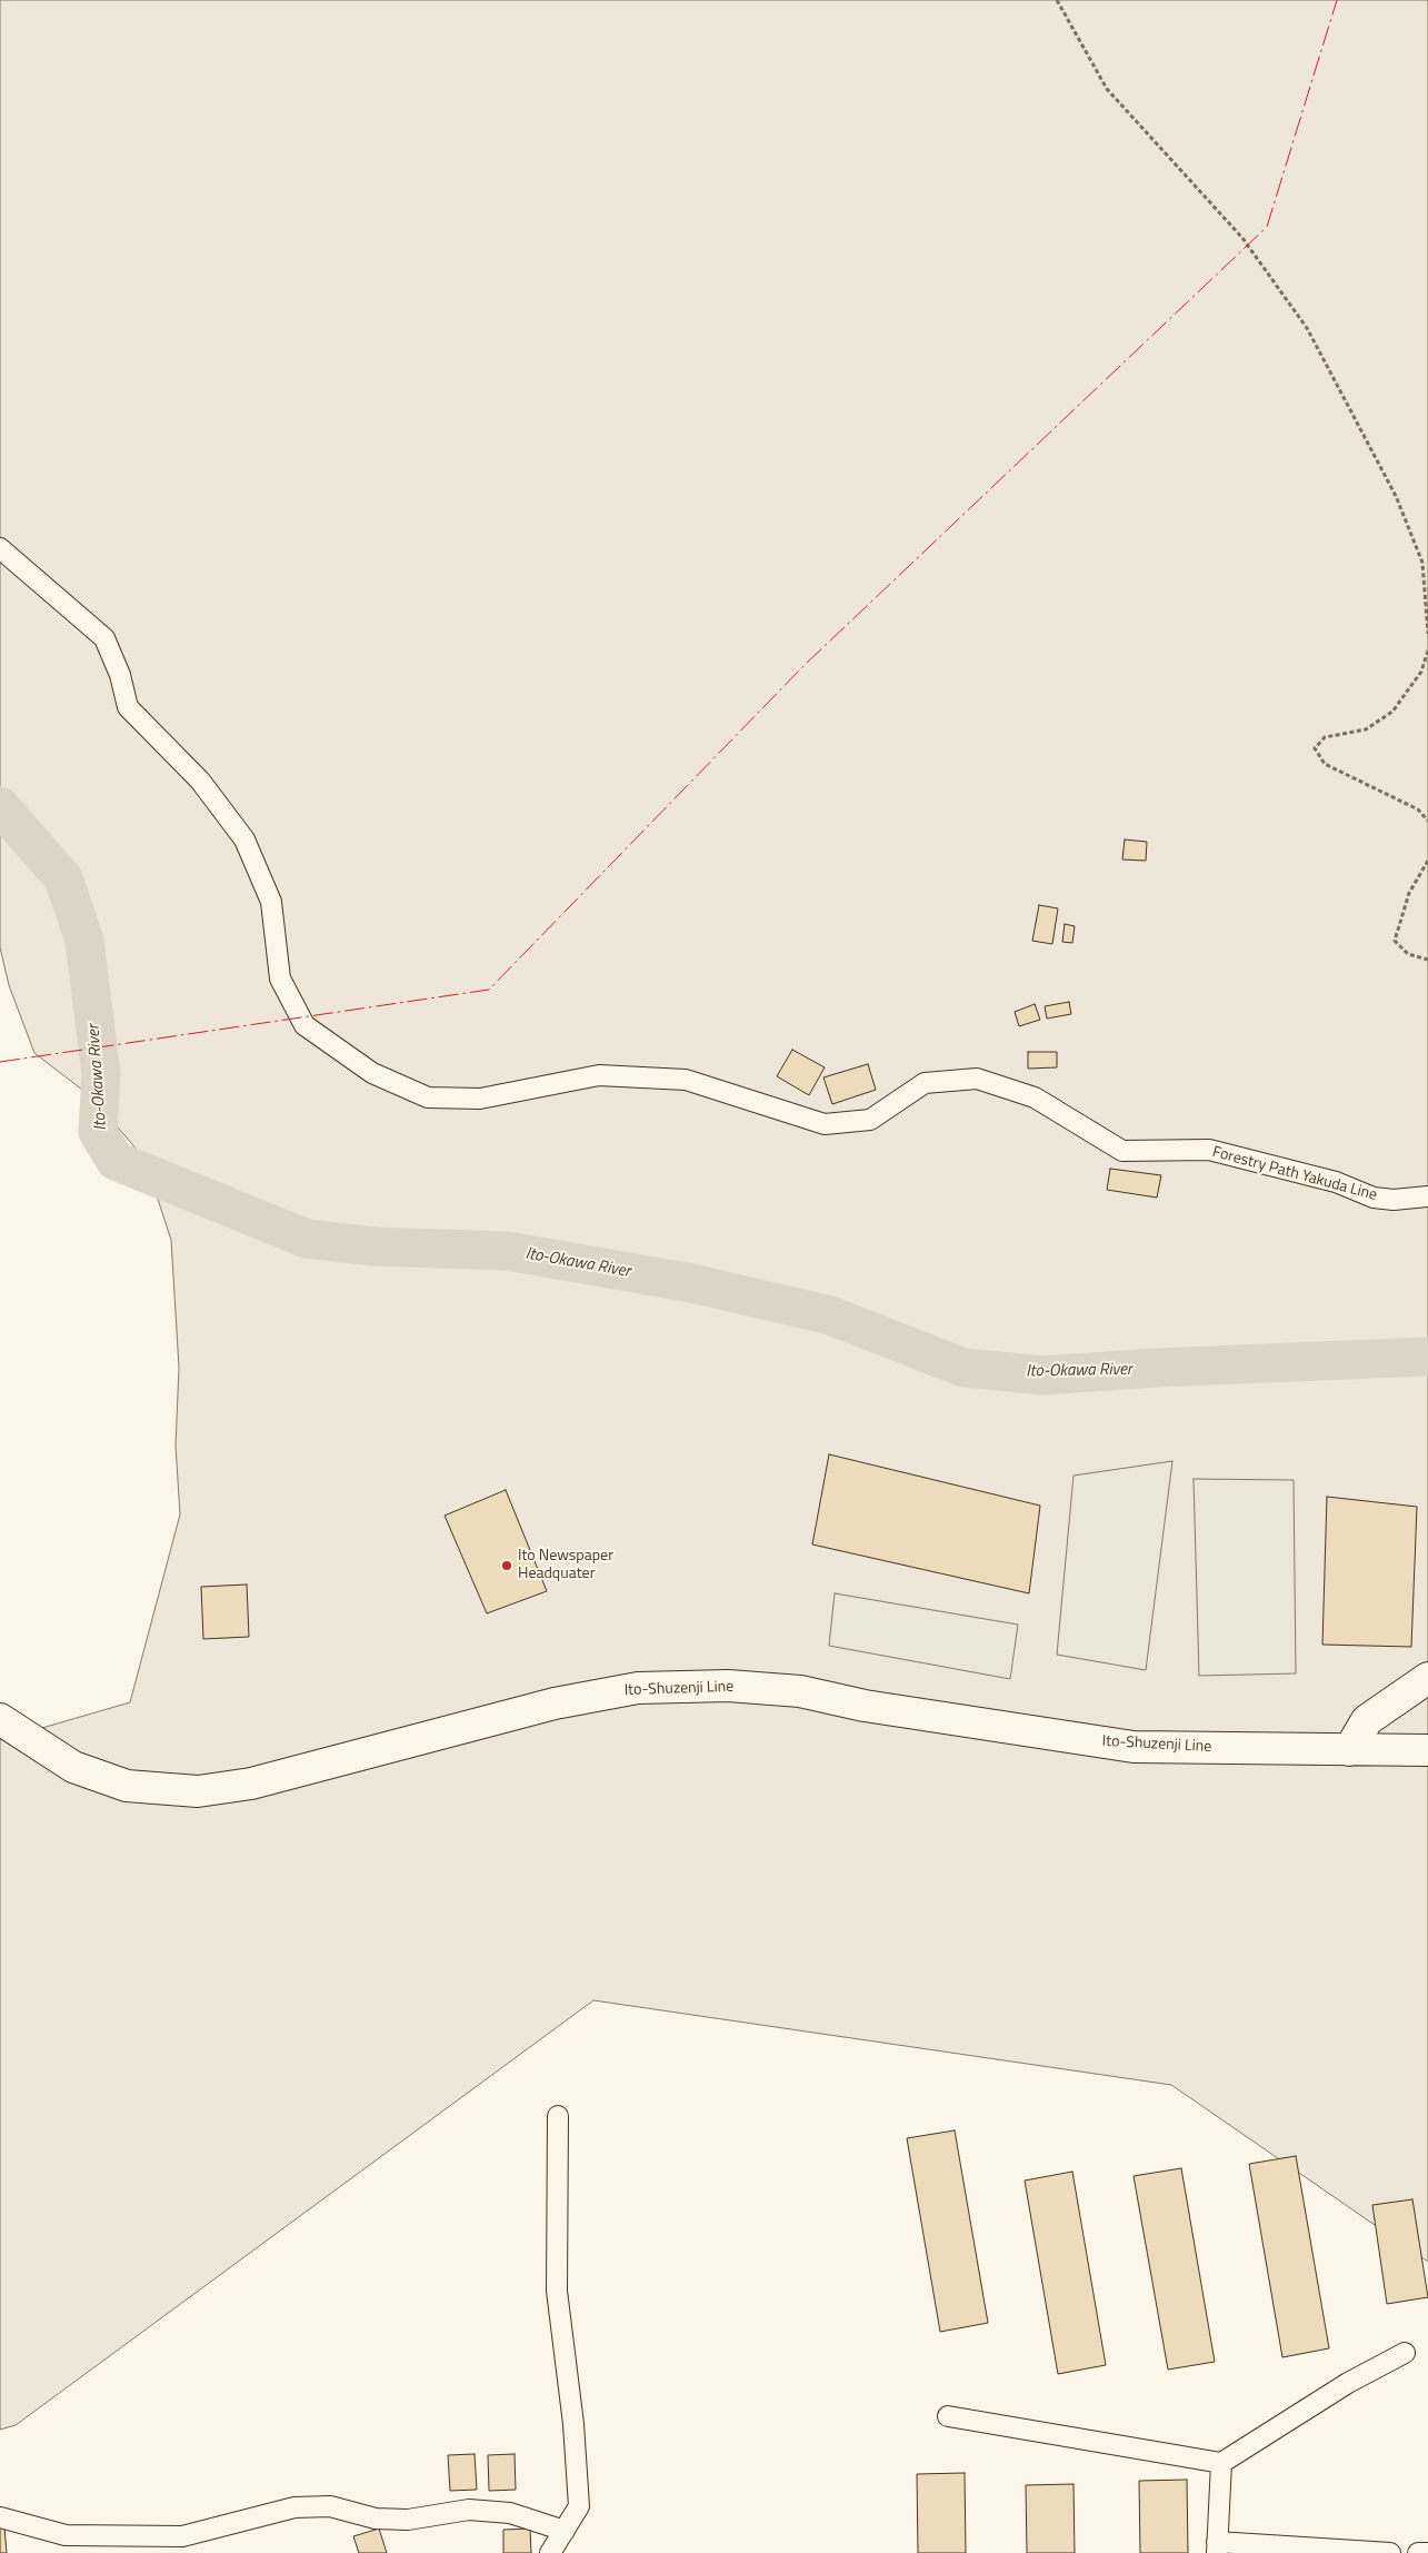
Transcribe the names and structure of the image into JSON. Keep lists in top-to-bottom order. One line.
{"streets":{"main road":["Ito-Shuzenji Line"],"street":["Forestry Path Yakuda Line"]},"water":["Ito-Okawa River"],"places":["Ito Newspaper Headquater"]}
